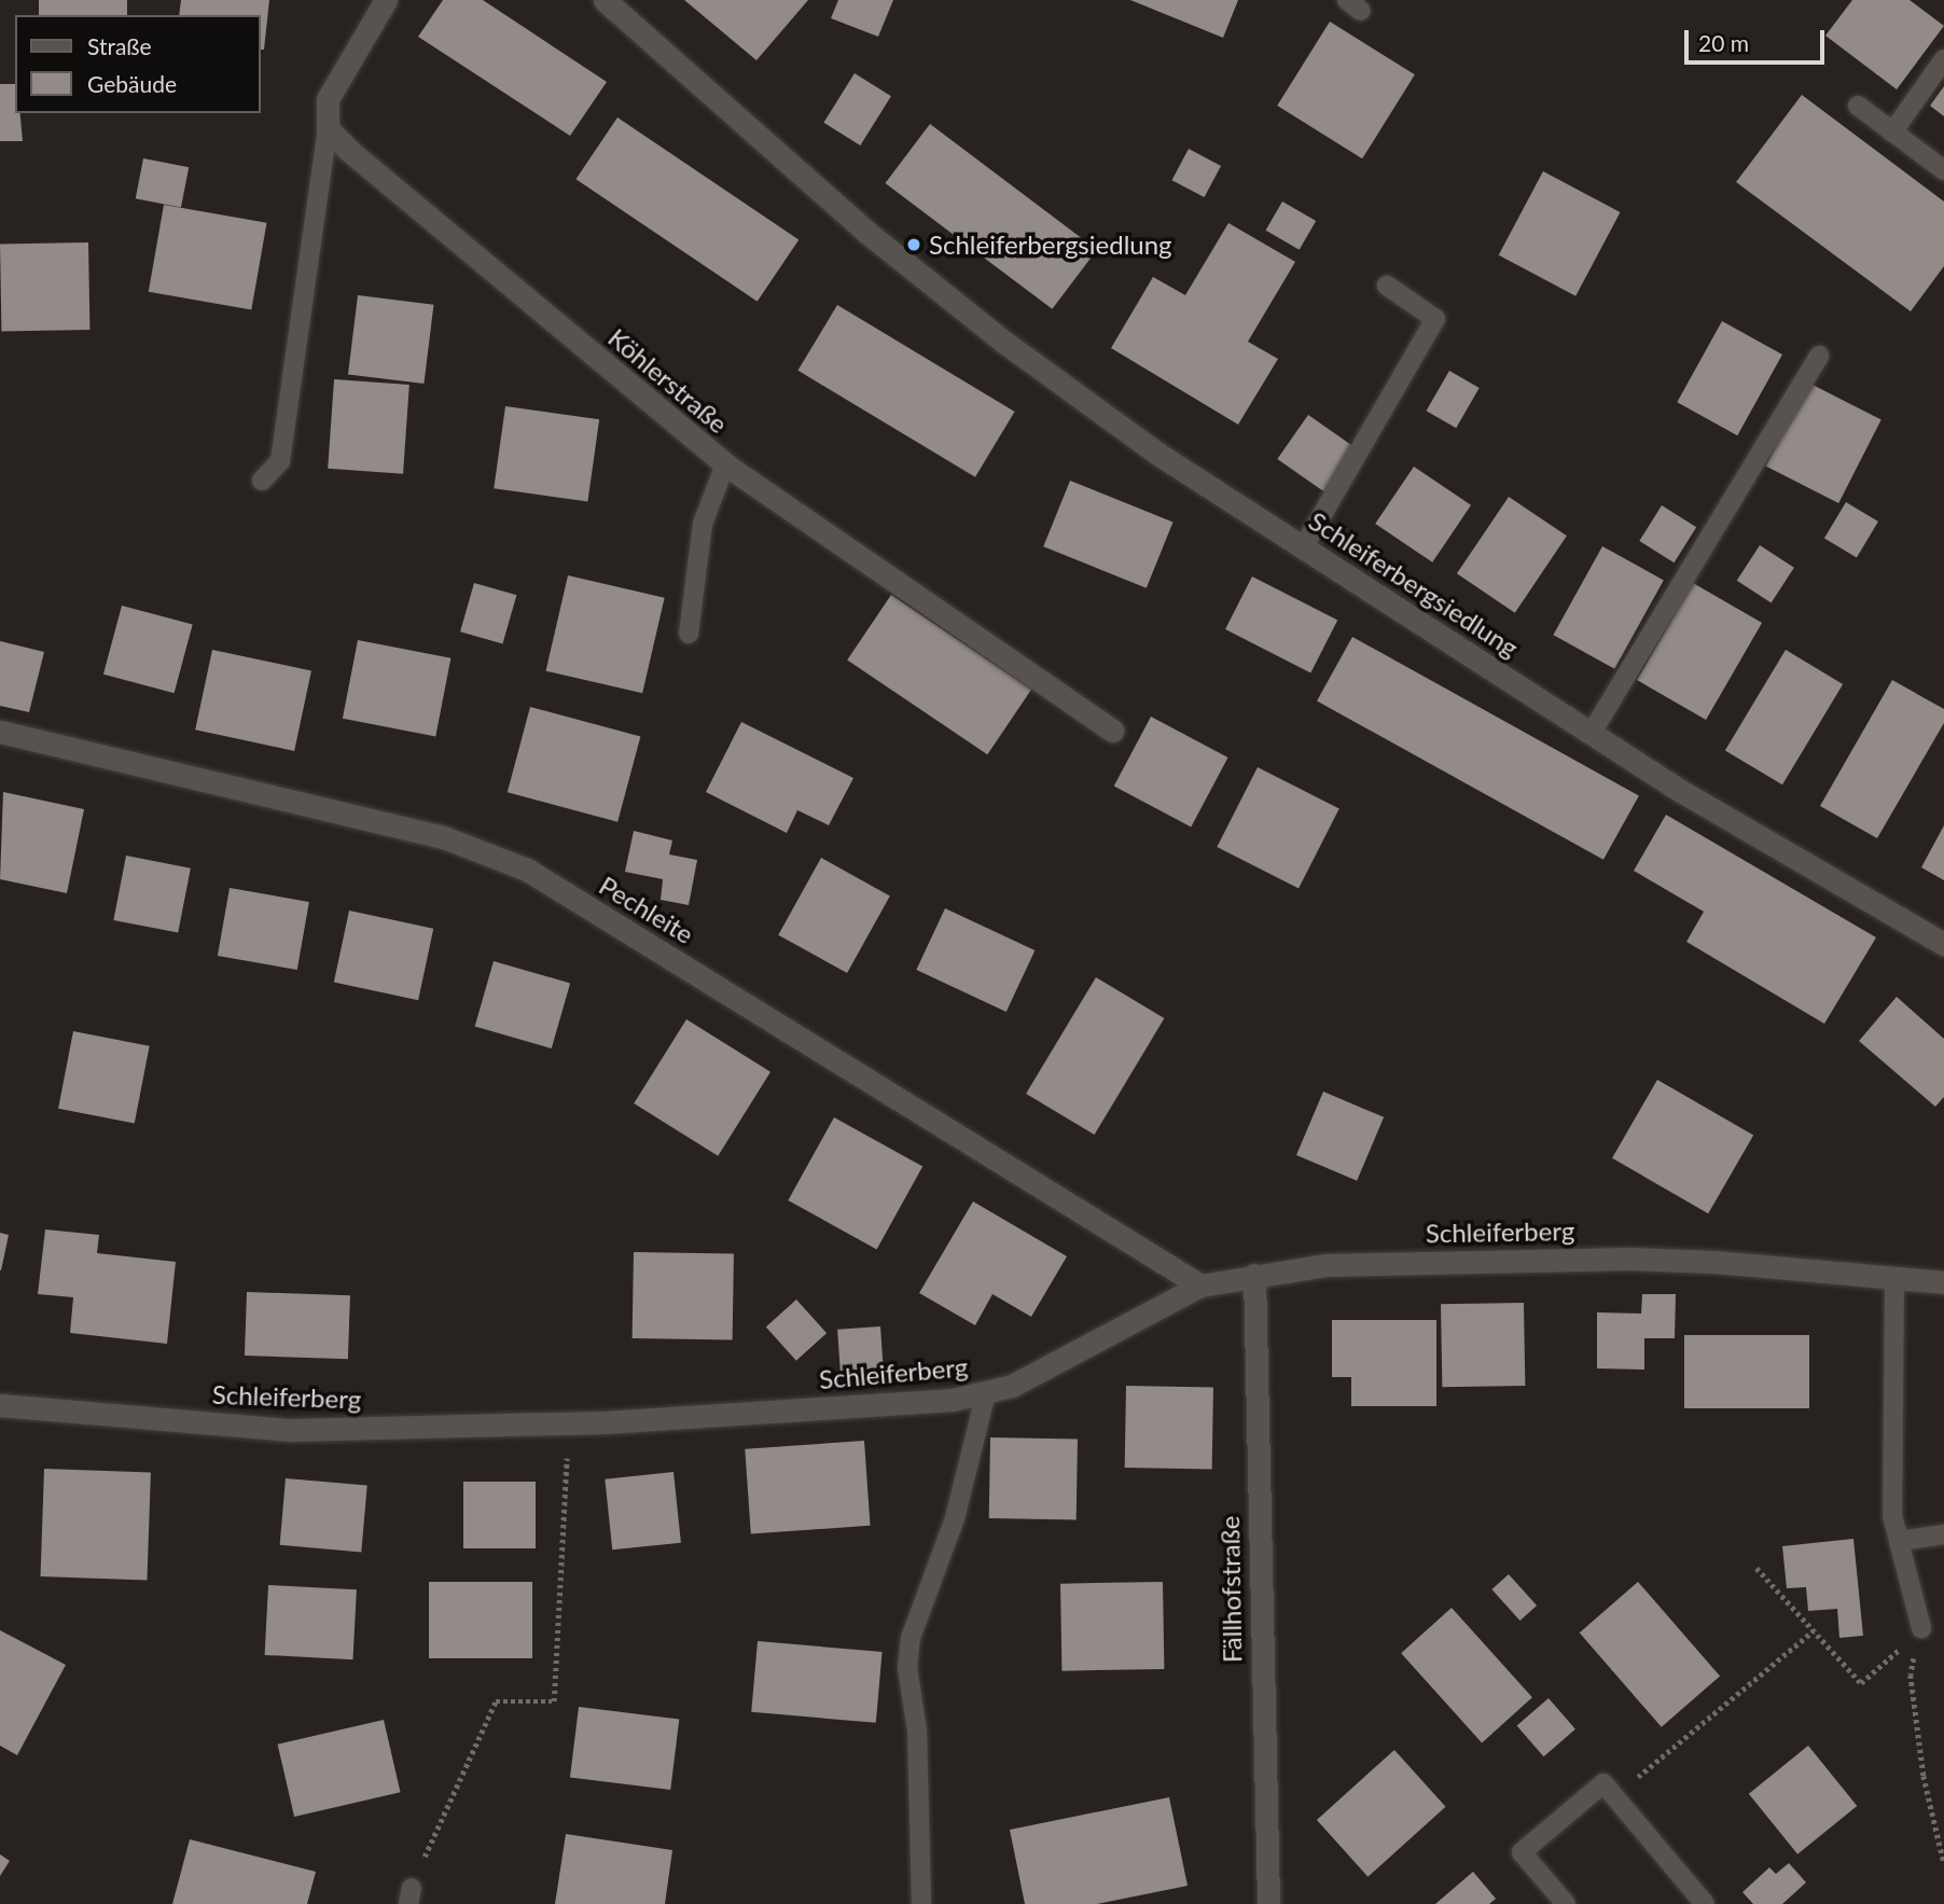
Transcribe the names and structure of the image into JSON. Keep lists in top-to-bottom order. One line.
{"streets":{"street":["Köhlerstraße","Schleiferbergsiedlung","Pechleite","Schleiferberg","Fällhofstraße"]},"crossings":[["Pechleite","Schleiferberg"],["Schleiferberg","Fällhofstraße"]],"places":["Schleiferbergsiedlung"],"legend":["Straße","Gebäude"],"scale_bar":"20 m"}
